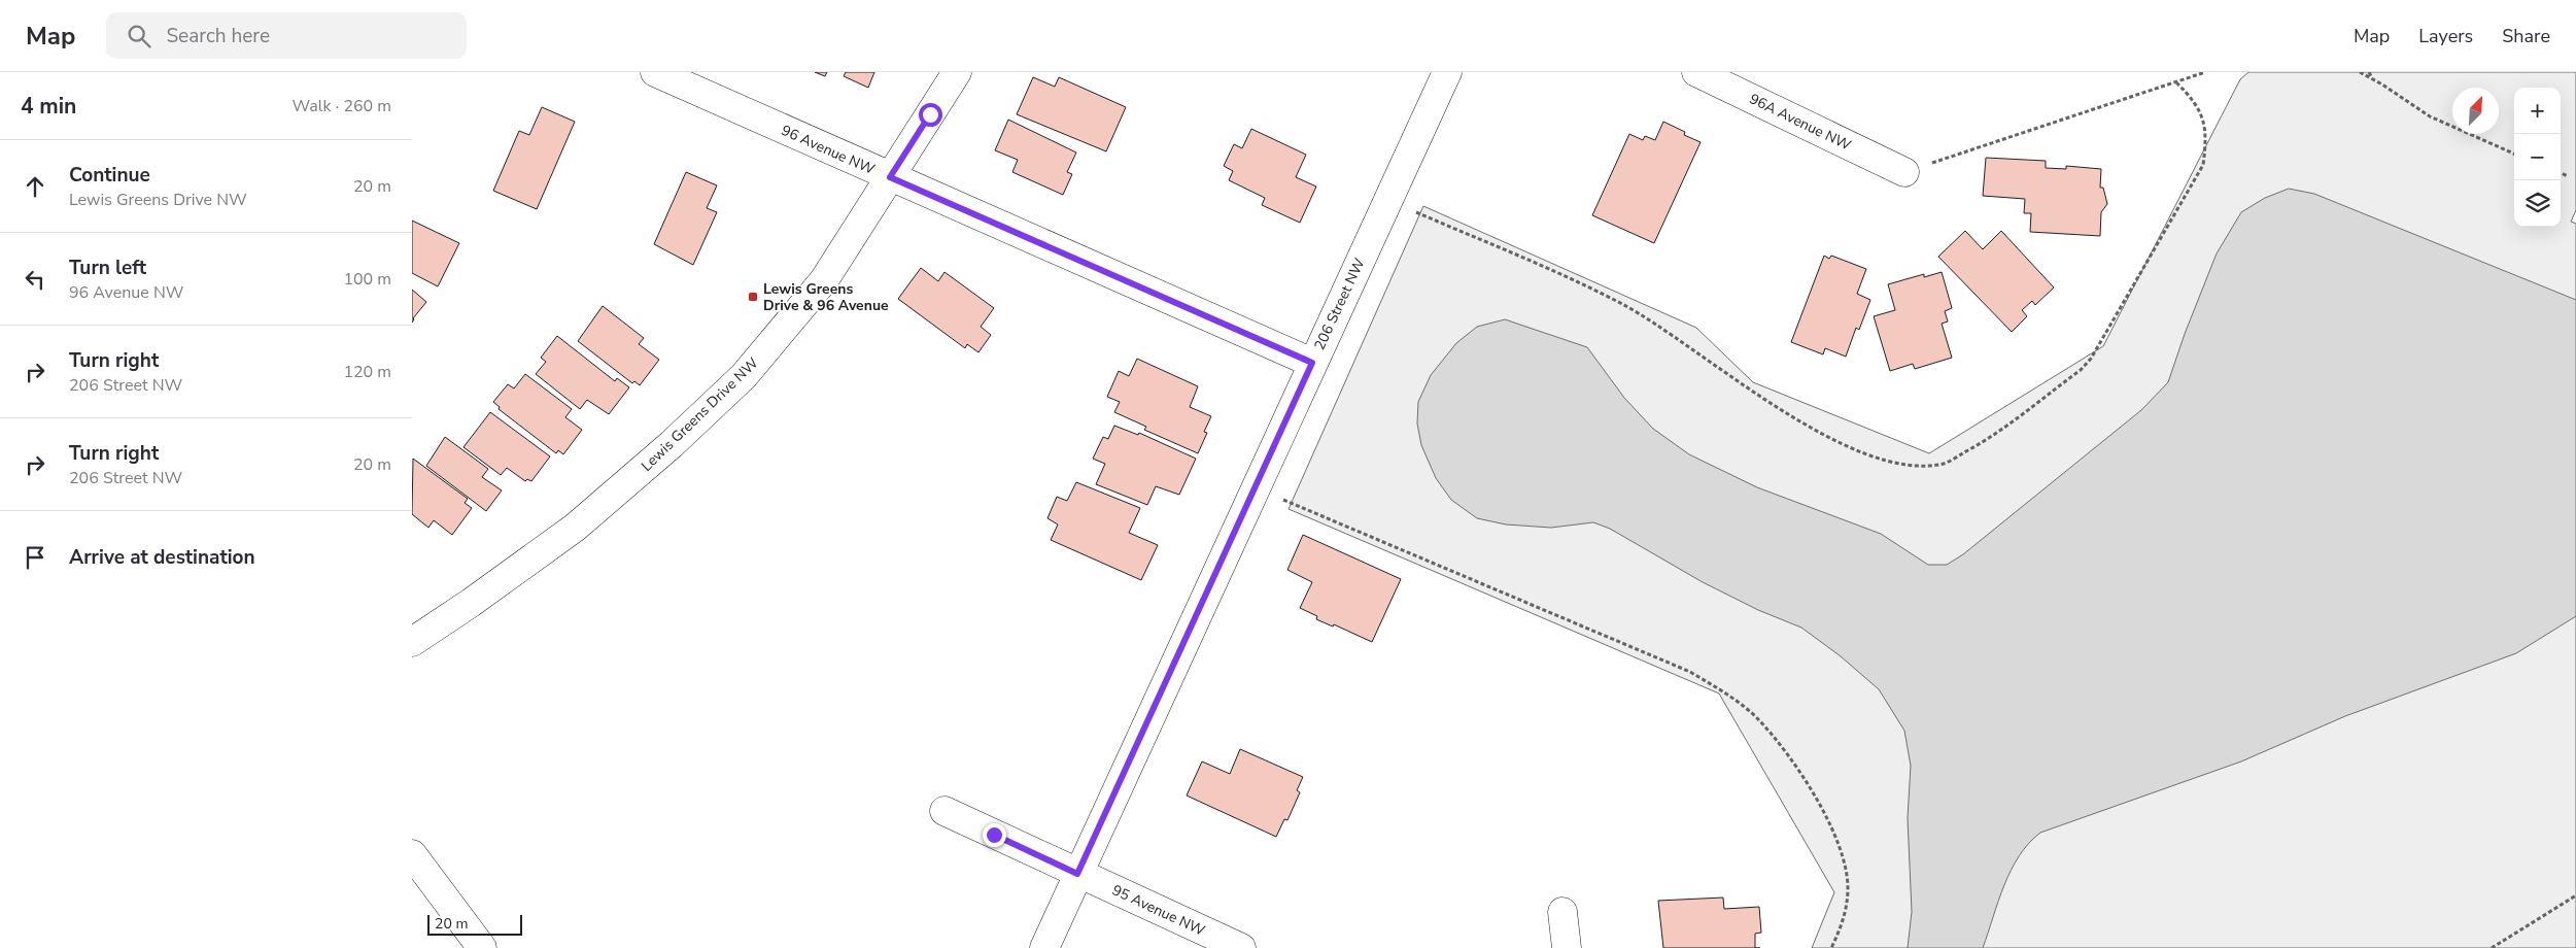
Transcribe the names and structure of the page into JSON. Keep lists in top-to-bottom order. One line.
{"streets":{"street":["96A Avenue NW","96 Avenue NW","206 Street NW","Lewis Greens Drive NW","95 Avenue NW"]},"crossings":[["96 Avenue NW","206 Street NW"],["96 Avenue NW","Lewis Greens Drive NW"],["206 Street NW","95 Avenue NW"]],"places":{"transit":["Lewis Greens Drive & 96 Avenue"]},"scale_bar":"20 m","north":"top right","page":{"header":"Map","search":"Search here","nav":["Map","Layers","Share"],"heading":["4 min","Walk · 260 m"],"map_buttons":["+","−"],"list":[["Continue","Lewis Greens Drive NW","20 m"],["Turn left","96 Avenue NW","100 m"],["Turn right","206 Street NW","120 m"],["Turn right","206 Street NW","20 m"],"Arrive at destination"],"scale":"20 m"}}
